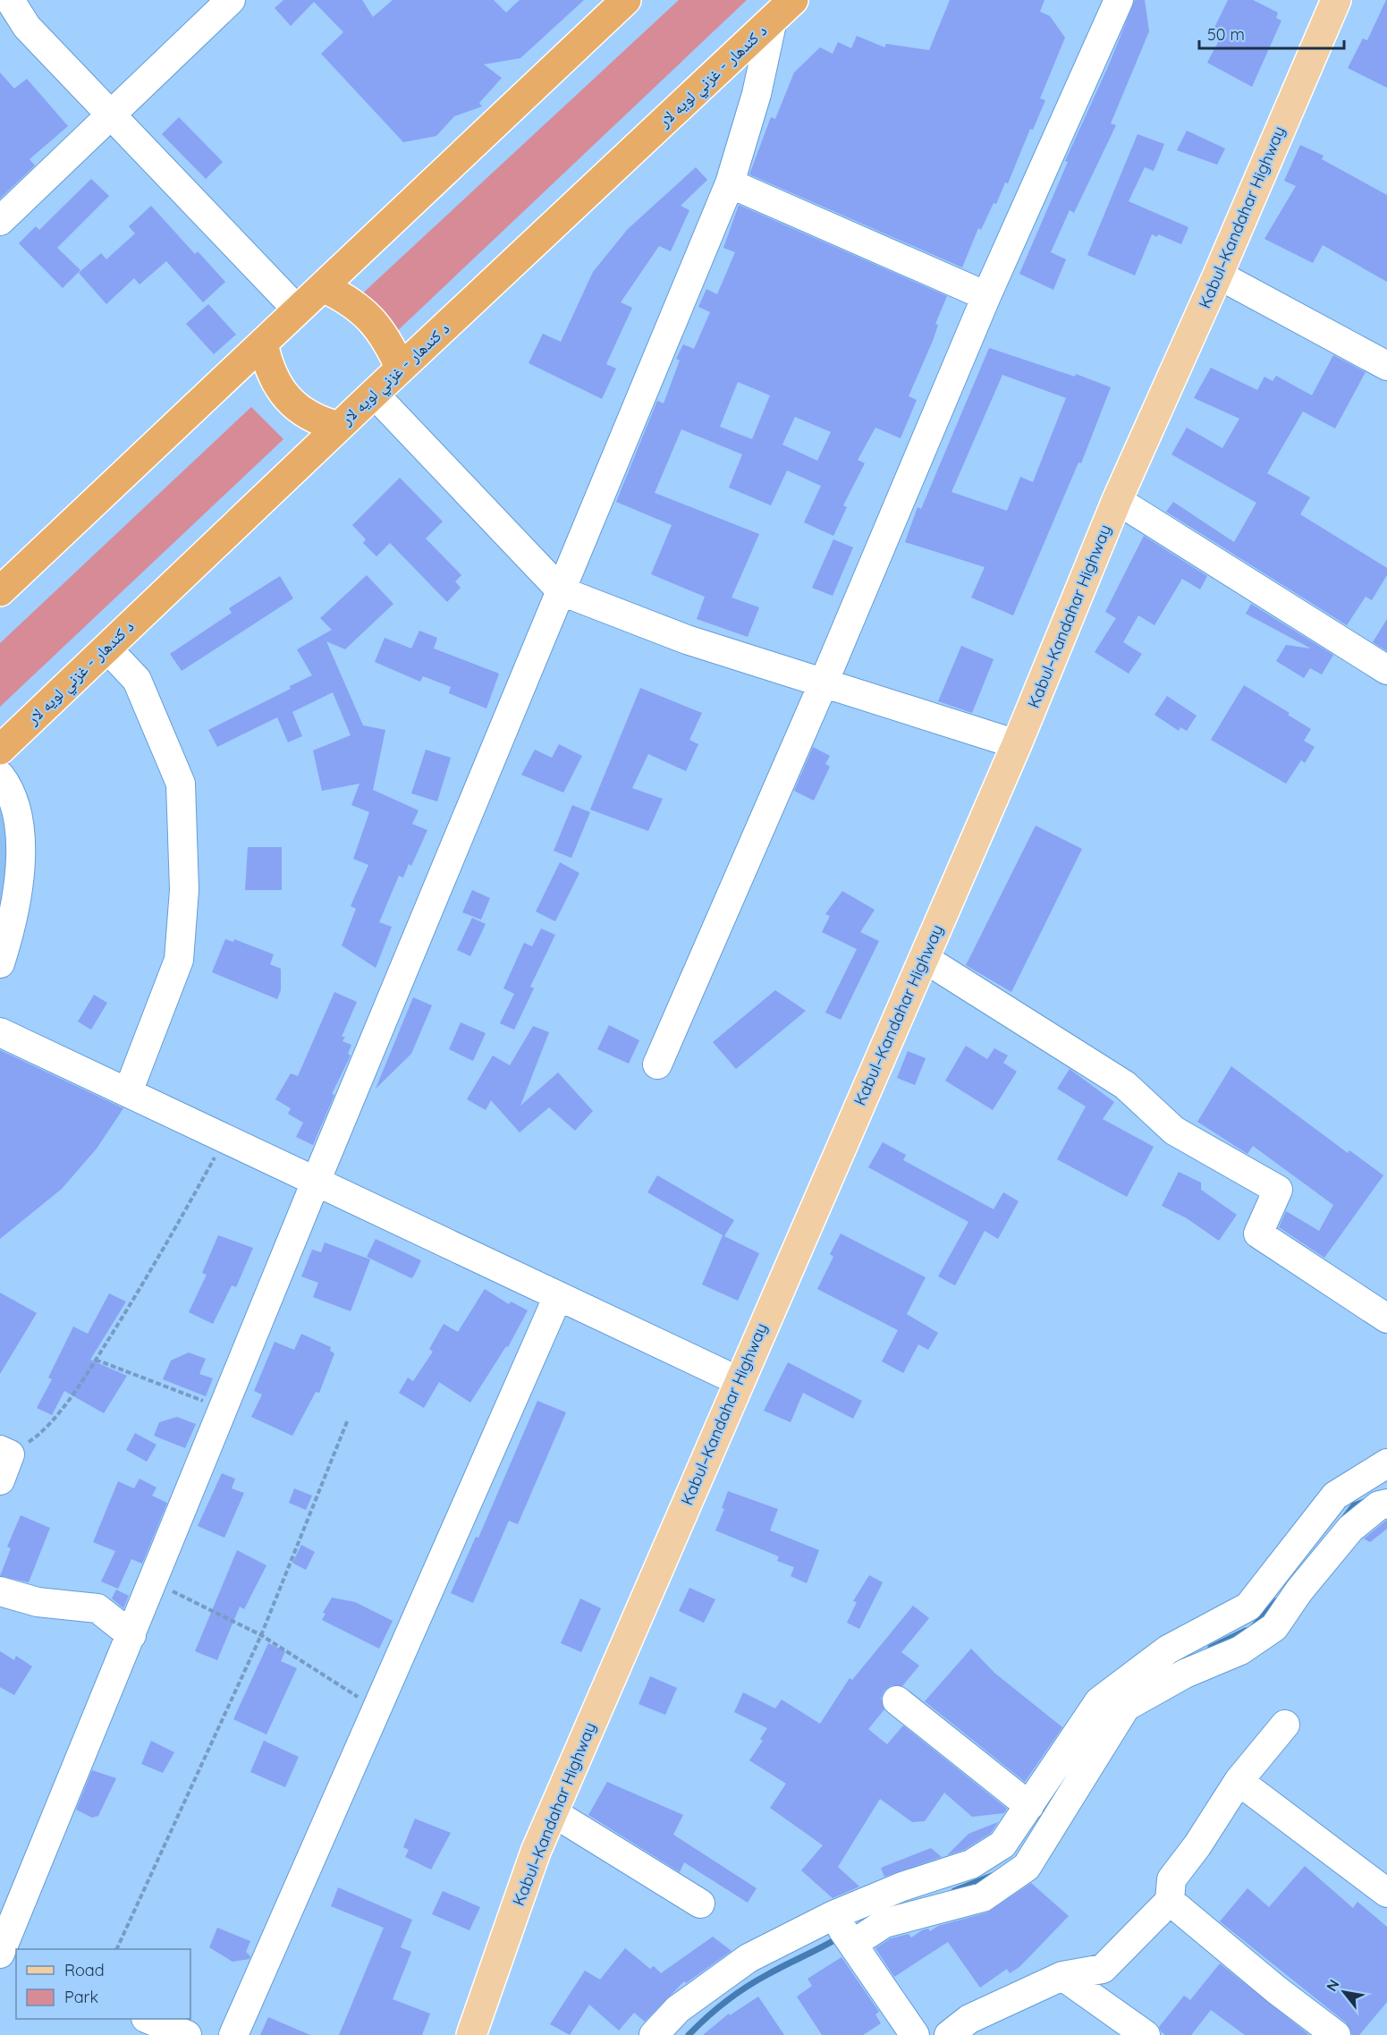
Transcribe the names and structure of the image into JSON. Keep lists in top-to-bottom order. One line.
{"streets":{"highway":["د کندهار - غزني لويه لار"],"main road":["Kabul–Kandahar Highway"]},"legend":["Road","Park"],"scale_bar":"50 m","north":"top left"}
